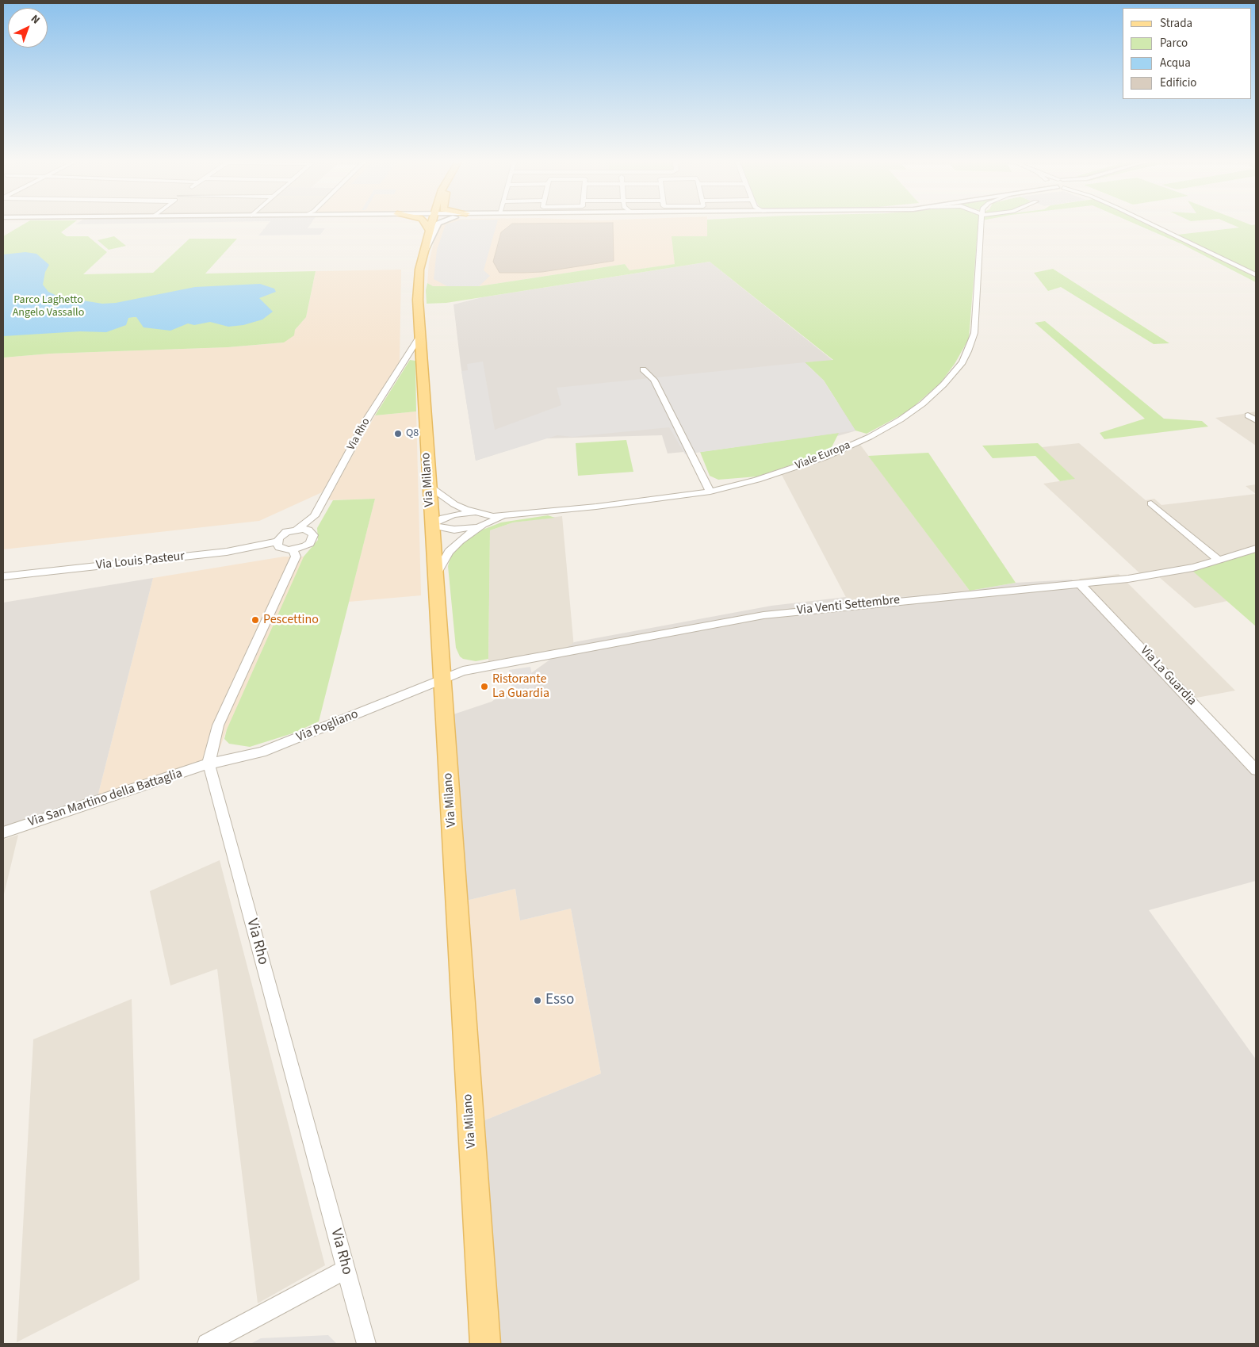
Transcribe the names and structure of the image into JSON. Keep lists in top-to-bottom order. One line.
{"streets":{"main road":["Via Milano"],"street":["Via Rho","Viale Europa","Via Louis Pasteur","Via Venti Settembre","Via La Guardia","Via Pogliano","Via San Martino della Battaglia"]},"crossings":[["Via Rho","Via Milano"],["Via Rho","Via Louis Pasteur"],["Via Rho","Via Pogliano"],["Via Rho","Via San Martino della Battaglia"],["Viale Europa","Via Milano"],["Via Milano","Via Venti Settembre"],["Via Milano","Via Pogliano"],["Via Venti Settembre","Via La Guardia"],["Via Venti Settembre","Via Pogliano"],["Via Pogliano","Via San Martino della Battaglia"]],"parks":["Parco Laghetto Angelo Vassallo"],"places":["Q8","Pescettino","Ristorante La Guardia","Esso"],"legend":["Strada","Parco","Acqua","Edificio"],"north":"top right"}
